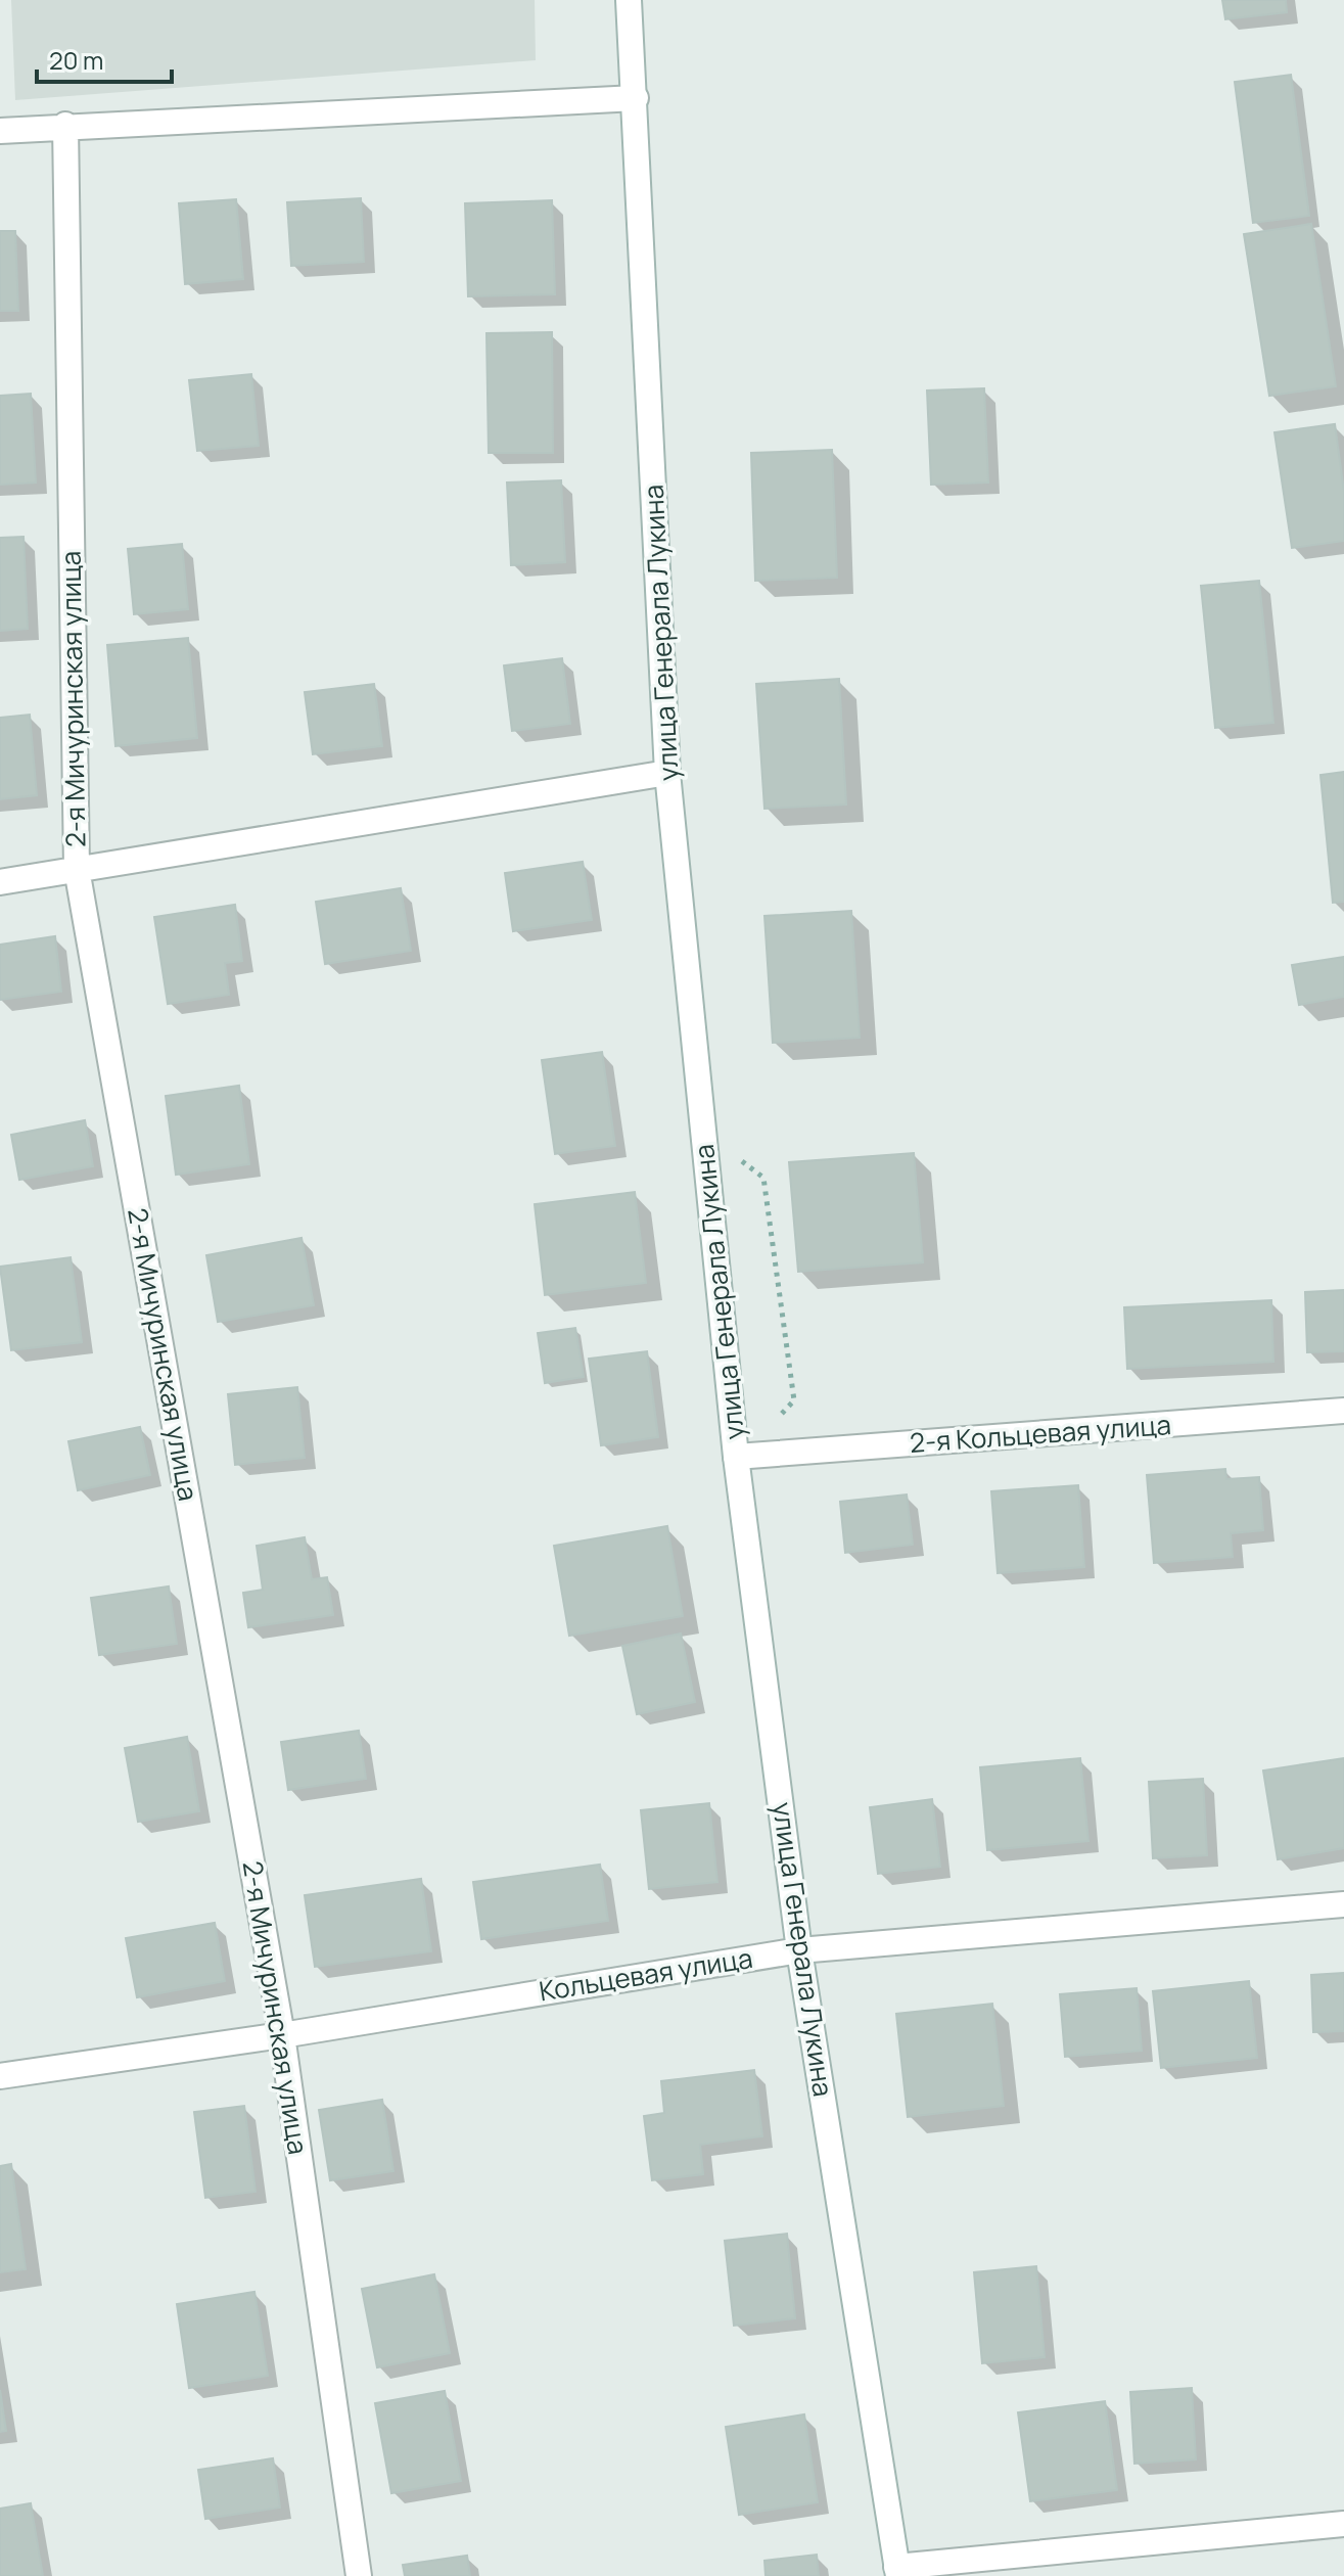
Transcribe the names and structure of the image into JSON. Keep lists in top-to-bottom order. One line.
{"streets":{"street":["улица Генерала Лукина","2-я Мичуринская улица","2-я Кольцевая улица","Кольцевая улица"]},"crossings":[["улица Генерала Лукина","2-я Кольцевая улица"],["улица Генерала Лукина","Кольцевая улица"],["2-я Мичуринская улица","Кольцевая улица"]],"scale_bar":"20 m"}
